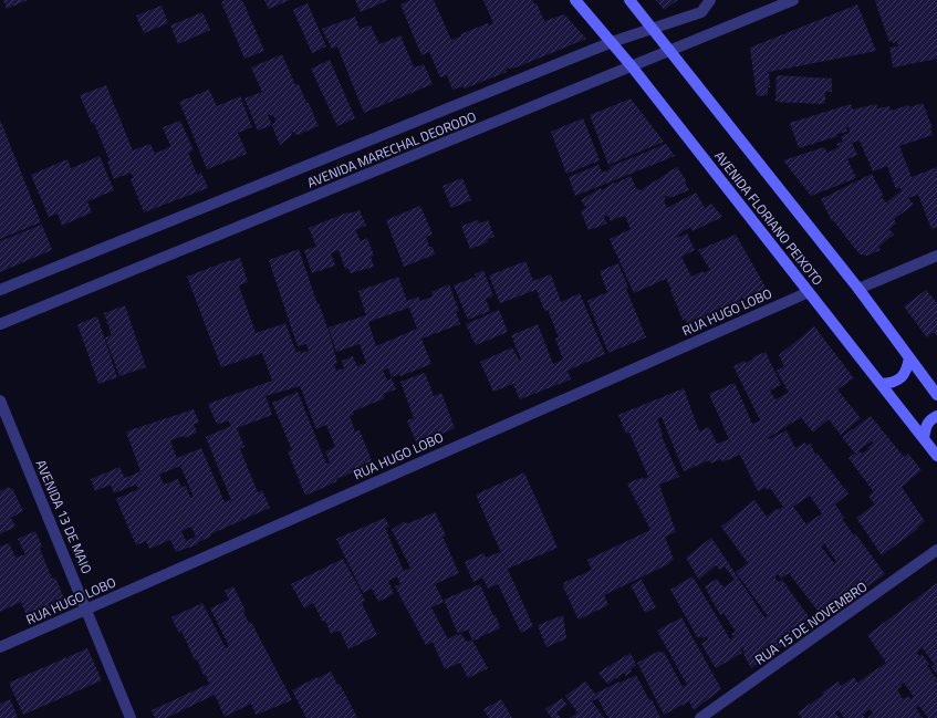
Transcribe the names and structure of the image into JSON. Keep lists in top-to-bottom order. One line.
{"streets":{"street":["AVENIDA MARECHAL DEORODO","AVENIDA FLORIANO PEIXOTO","RUA HUGO LOBO","AVENIDA 13 DE MAIO","RUA 15 DE NOVEMBRO"]},"crossings":[["AVENIDA MARECHAL DEORODO","AVENIDA FLORIANO PEIXOTO"],["AVENIDA FLORIANO PEIXOTO","RUA HUGO LOBO"],["RUA HUGO LOBO","AVENIDA 13 DE MAIO"]]}
